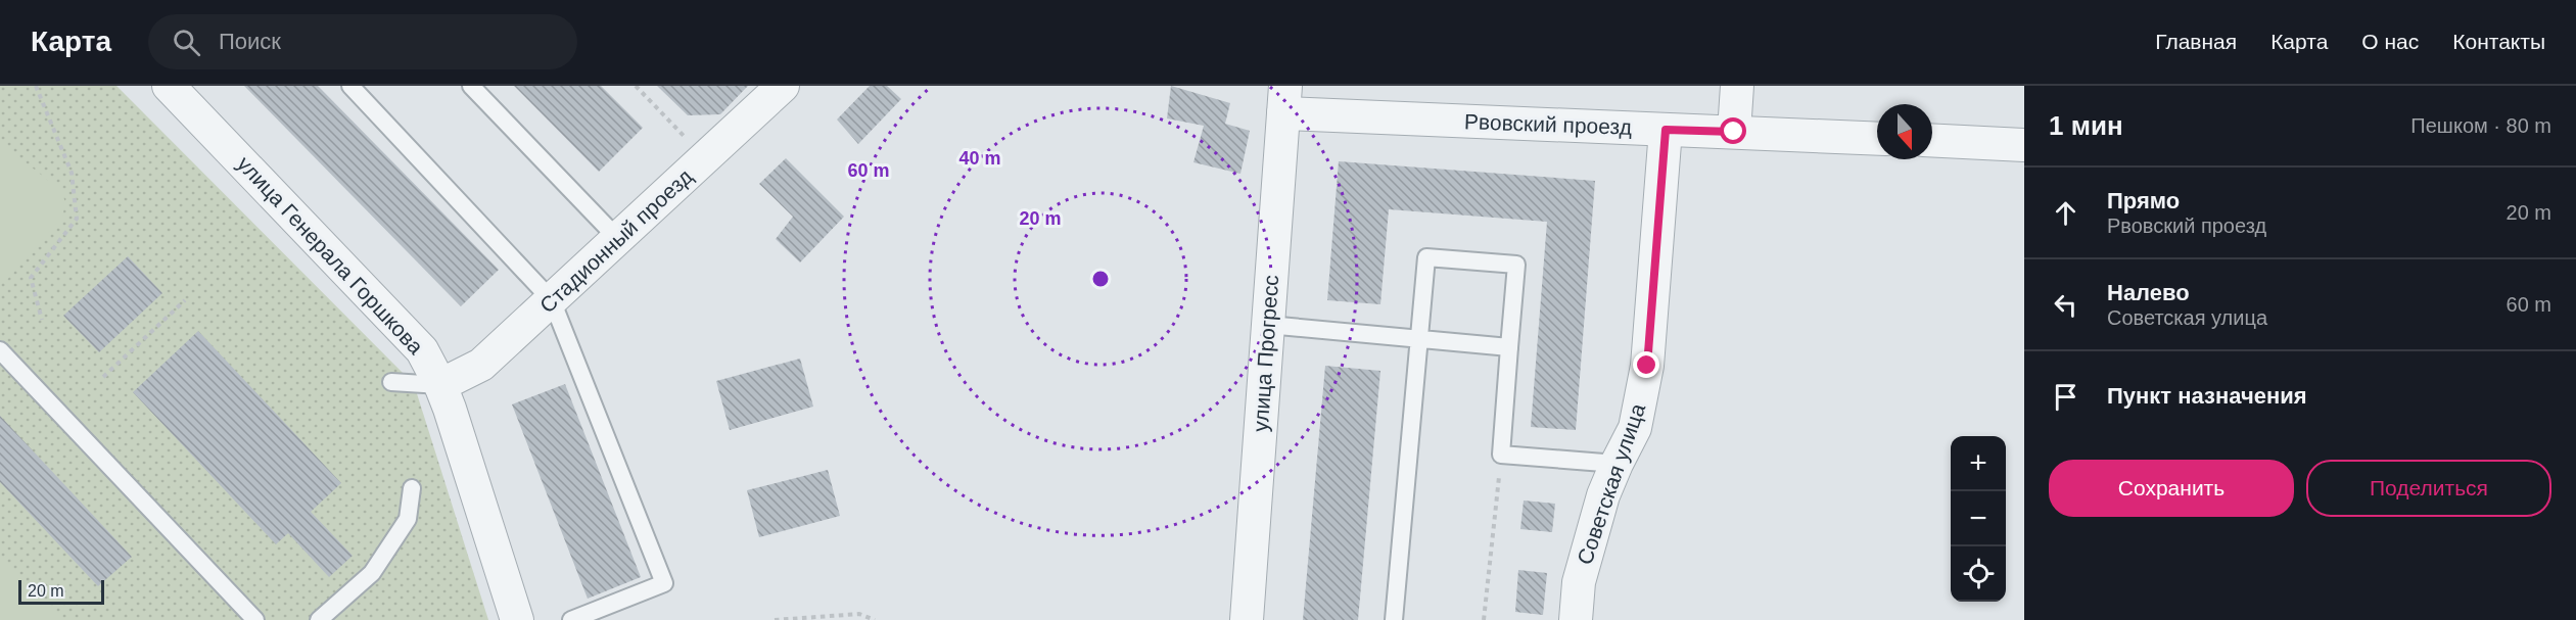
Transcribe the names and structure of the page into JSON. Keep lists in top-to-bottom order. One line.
{"streets":{"street":["Рвовский проезд","Стадионный проезд","улица Генерала Горшкова","улица Прогресс","Советская улица"]},"crossings":[["Рвовский проезд","улица Прогресс"],["Рвовский проезд","Советская улица"],["Стадионный проезд","улица Генерала Горшкова"]],"scale_bar":"20 m","north":"bottom","page":{"header":"Карта","search":"Поиск","nav":["Главная","Карта","О нас","Контакты"],"heading":["1 мин","Пешком · 80 m"],"list":[["Прямо","Рвовский проезд","20 m"],["Налево","Советская улица","60 m"],"Пункт назначения"],"map_buttons":["+","−"],"buttons":["Сохранить","Поделиться"],"scale":"20 m"},"rings":["40 m","60 m","20 m"]}
